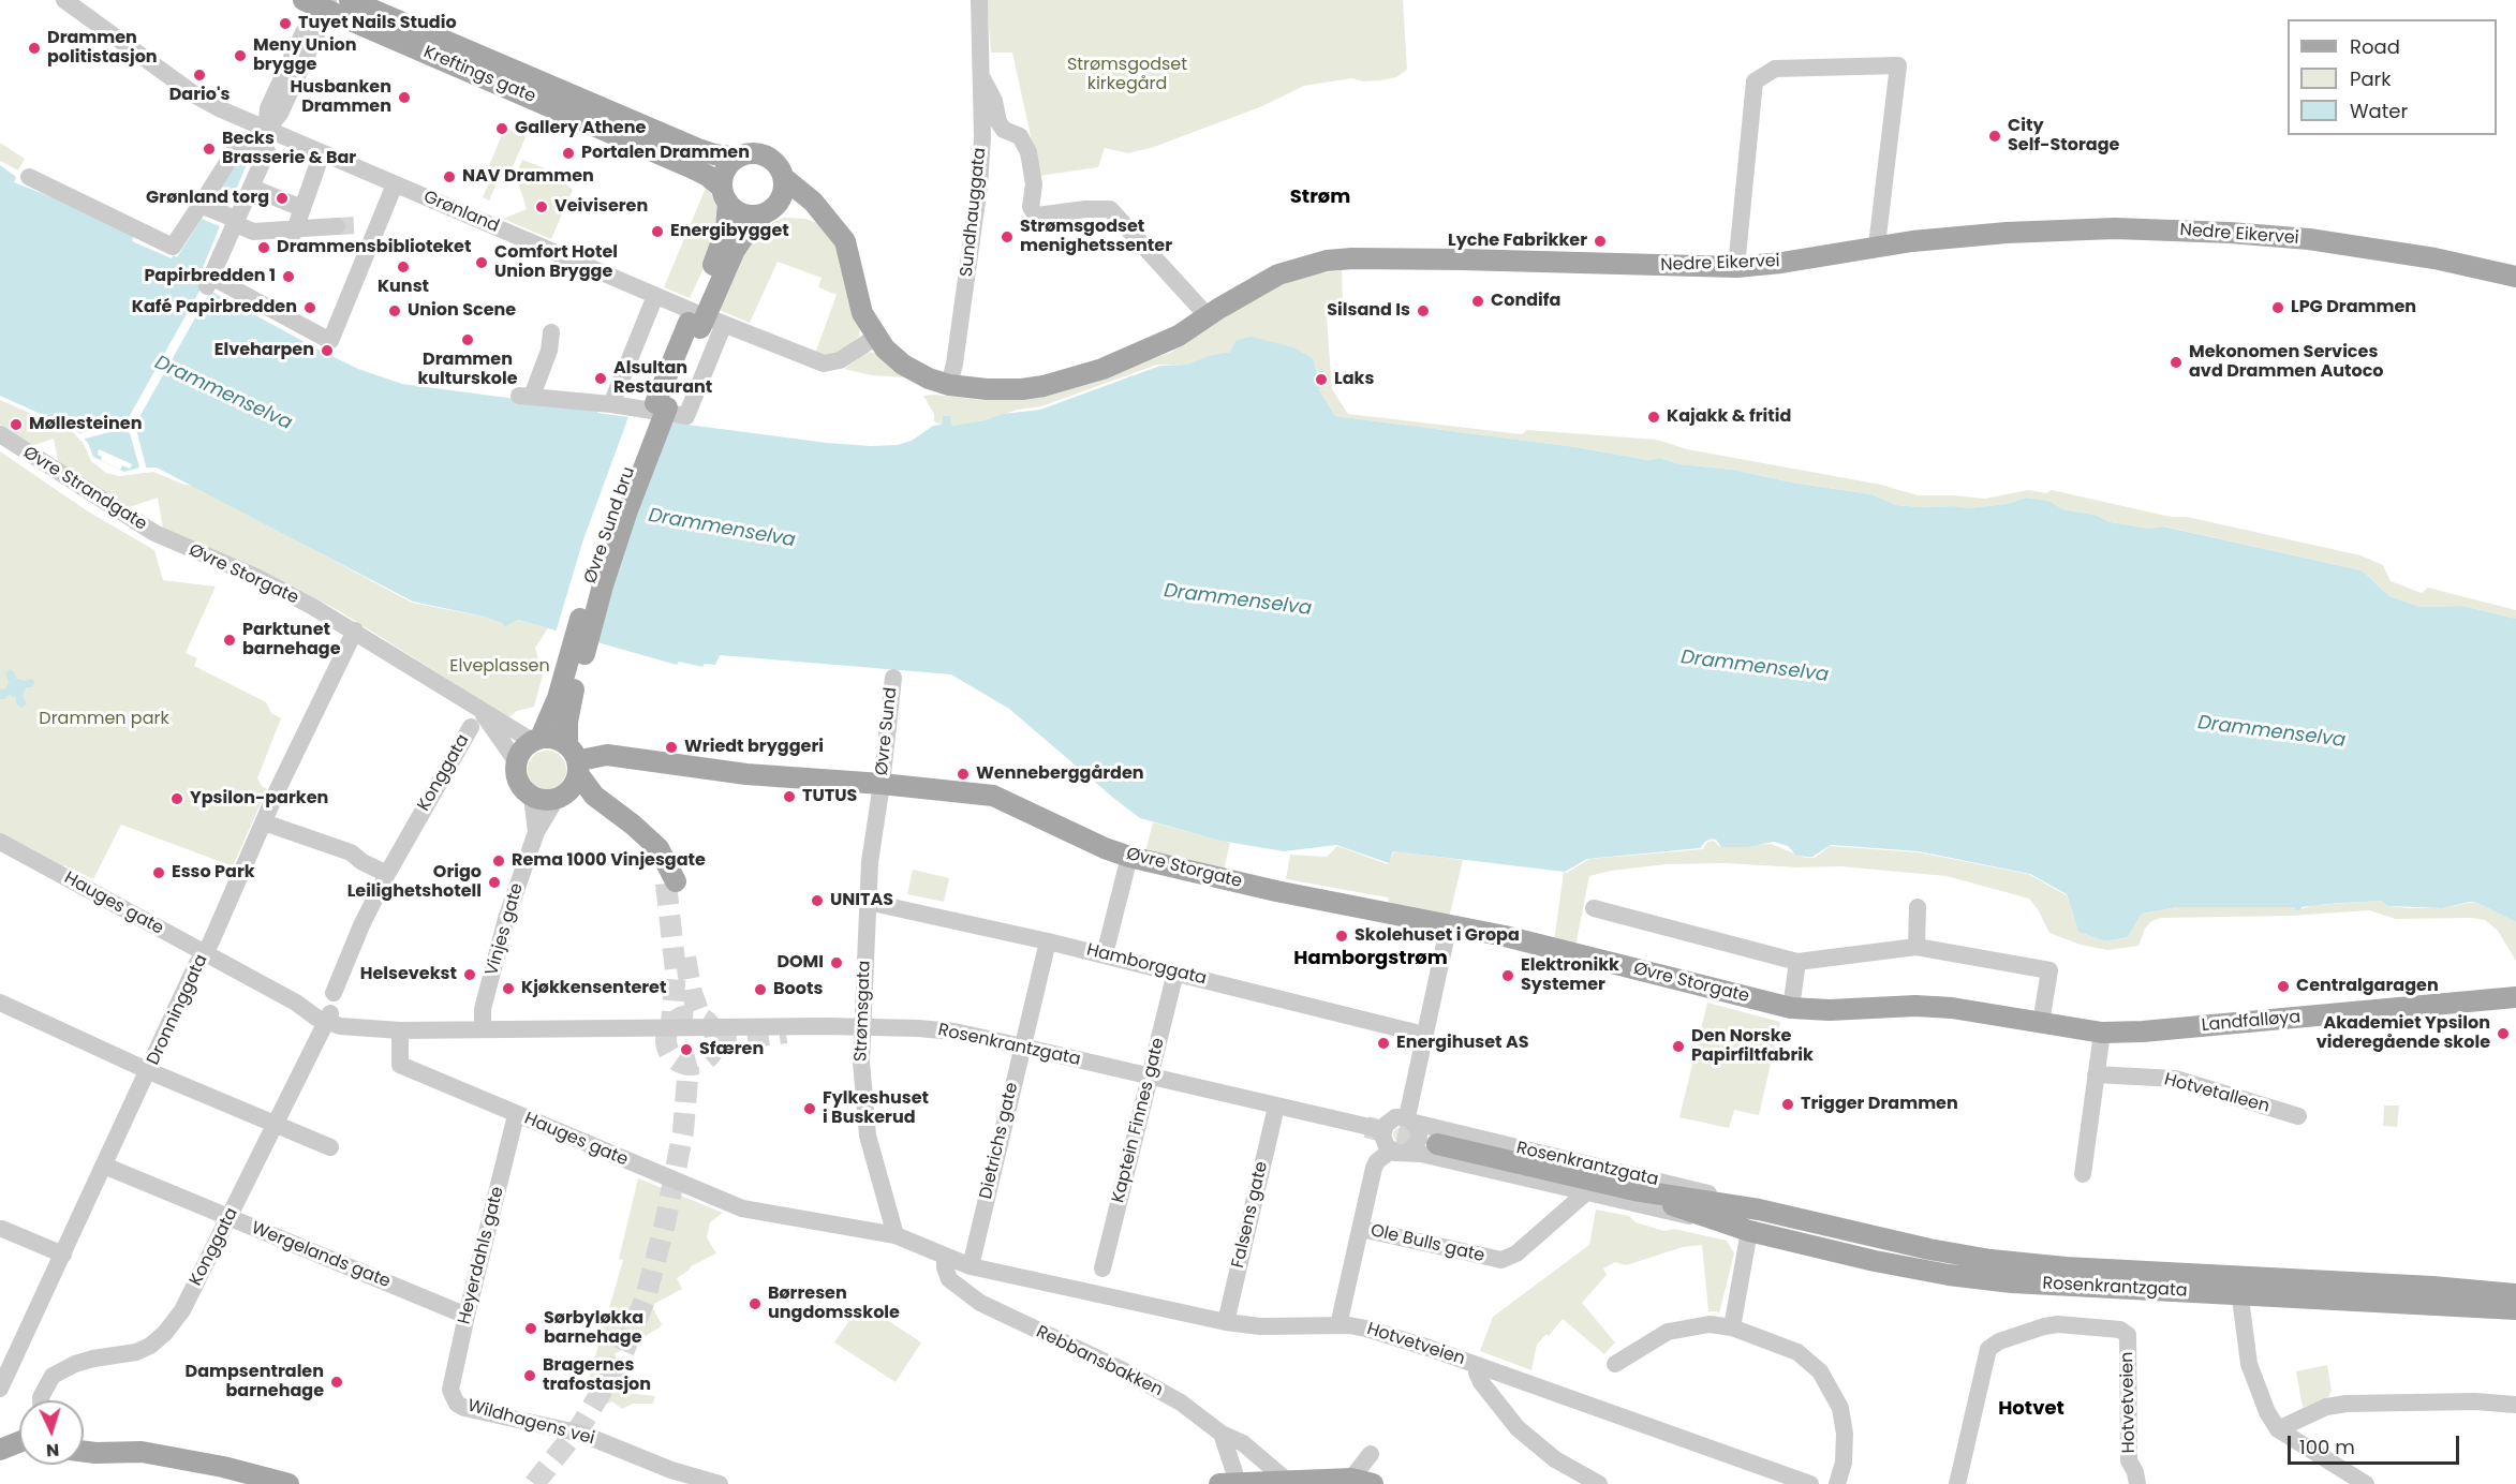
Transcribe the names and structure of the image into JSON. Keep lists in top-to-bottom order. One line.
{"streets":{"main road":["Kreftings gate","Nedre Eikervei","Øvre Sund bru","Øvre Storgate","Landfalløya","Rosenkrantzgata"],"street":["Grønland","Sundhauggata","Øvre Strandgate","Øvre Sund","Konggata","Hauges gate","Vinjes gate","Hamborggata","Dronninggata","Strømsgata","Hotvetalleen","Kaptein Finnes gate","Dietrichs gate","Falsens gate","Ole Bulls gate","Wergelands gate","Heyerdahls gate","Hotvetveien","Rebbansbakken","Wildhagens vei"]},"crossings":[["Sundhauggata","Nedre Eikervei"],["Øvre Strandgate","Øvre Storgate"],["Øvre Storgate","Øvre Sund"],["Øvre Storgate","Vinjes gate"],["Øvre Storgate","Dronninggata"],["Øvre Storgate","Strømsgata"],["Øvre Storgate","Landfalløya"],["Øvre Sund","Strømsgata"],["Konggata","Hauges gate"],["Konggata","Wergelands gate"],["Hauges gate","Dronninggata"],["Hauges gate","Strømsgata"],["Hauges gate","Rosenkrantzgata"],["Hauges gate","Heyerdahls gate"],["Hauges gate","Hotvetveien"],["Vinjes gate","Rosenkrantzgata"],["Hamborggata","Strømsgata"],["Hamborggata","Kaptein Finnes gate"],["Hamborggata","Dietrichs gate"],["Dronninggata","Wergelands gate"],["Strømsgata","Rosenkrantzgata"],["Strømsgata","Hotvetveien"],["Rosenkrantzgata","Kaptein Finnes gate"],["Rosenkrantzgata","Dietrichs gate"],["Rosenkrantzgata","Falsens gate"],["Rosenkrantzgata","Ole Bulls gate"],["Dietrichs gate","Hotvetveien"],["Falsens gate","Hotvetveien"],["Wergelands gate","Heyerdahls gate"],["Heyerdahls gate","Wildhagens vei"],["Hotvetveien","Rebbansbakken"]],"districts":["Strøm","Hamborgstrøm","Hotvet"],"water":["Drammenselva"],"parks":["Strømsgodset kirkegård","Elveplassen","Drammen park"],"places":["Tuyet Nails Studio","Drammen politistasjon","Meny Union brygge","Dario's","Husbanken Drammen","Gallery Athene","City Self-Storage","Becks Brasserie & Bar","Portalen Drammen","NAV Drammen","Grønland torg","Veiviseren","Energibygget","Strømsgodset menighetssenter","Lyche Fabrikker","Drammensbiblioteket","Comfort Hotel Union Brygge","Kunst","Papirbredden 1","Condifa","Kafé Papirbredden","LPG Drammen","Union Scene","Silsand Is","Drammen kulturskole","Elveharpen","Mekonomen Services avd Drammen Autoco","Alsultan Restaurant","Laks","Kajakk & fritid","Møllesteinen","Parktunet barnehage","Wriedt bryggeri","Wenneberggården","TUTUS","Ypsilon-parken","Rema 1000 Vinjesgate","Esso Park","Origo Leilighetshotell","UNITAS","Skolehuset i Gropa","DOMI","Helsevekst","Elektronikk Systemer","Centralgaragen","Kjøkkensenteret","Boots","Akademiet Ypsilon videregående skole","Energihuset AS","Den Norske Papirfiltfabrik","Sfæren","Trigger Drammen","Fylkeshuset i Buskerud","Børresen ungdomsskole","Sørbyløkka barnehage","Bragernes trafostasjon","Dampsentralen barnehage"],"legend":["Road","Park","Water"],"scale_bar":"100 m","north":"bottom"}
